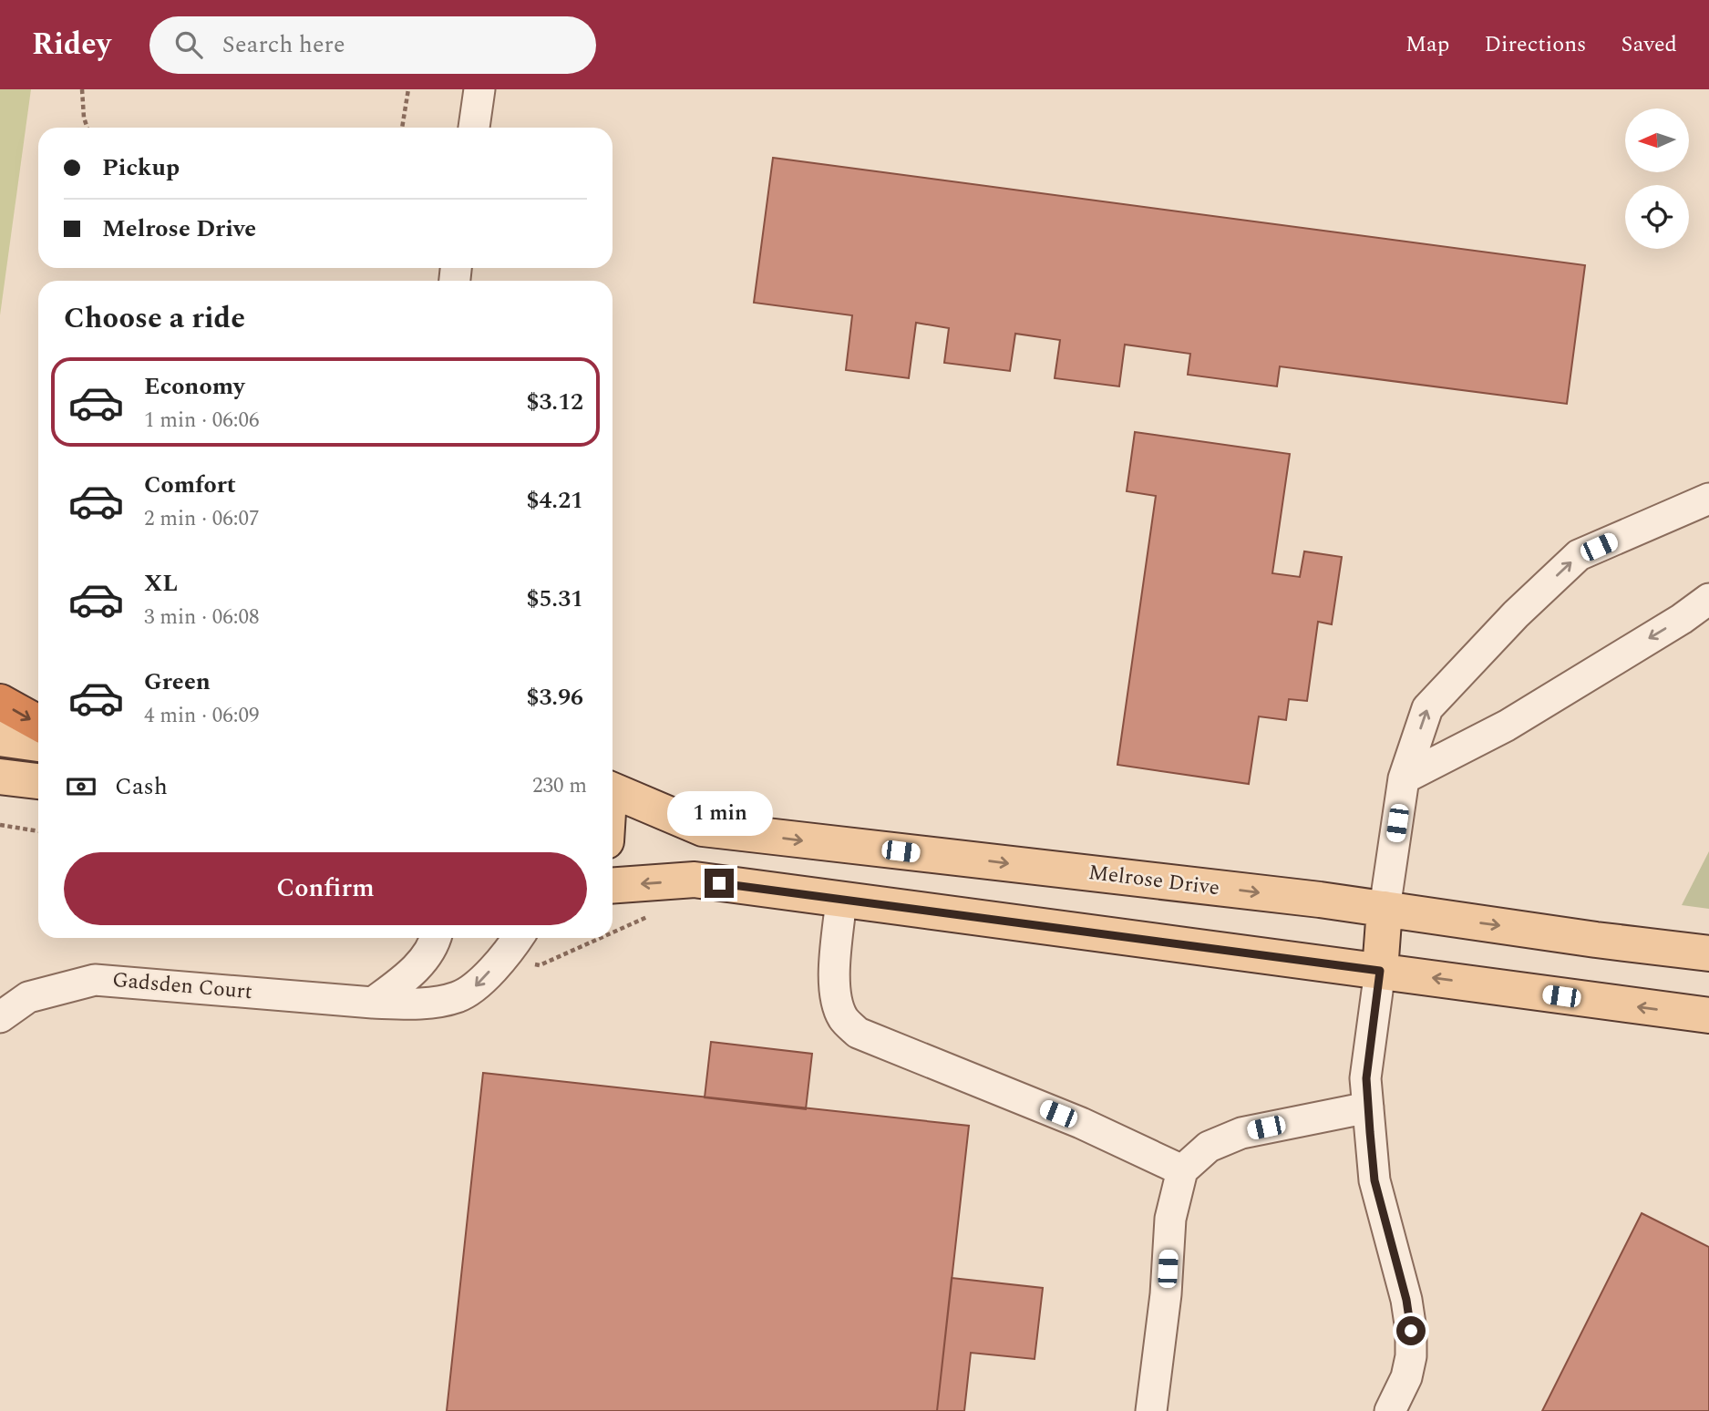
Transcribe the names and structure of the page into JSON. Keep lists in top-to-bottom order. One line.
{"streets":{"main road":["Melrose Drive"],"street":["Gadsden Court"]},"north":"left","page":{"header":"Ridey","search":"Search here","nav":["Map","Directions","Saved"],"banner":["Pickup","Melrose Drive"],"heading":"Choose a ride","list":[{"name":"Economy","note":"1 min · 06:06","value":"$3.12"},{"name":"Comfort","note":"2 min · 06:07","value":"$4.21"},{"name":"XL","note":"3 min · 06:08","value":"$5.31"},{"name":"Green","note":"4 min · 06:09","value":"$3.96"}],"pay":["Cash","230 m"],"bubble":"1 min","buttons":"Confirm"}}
